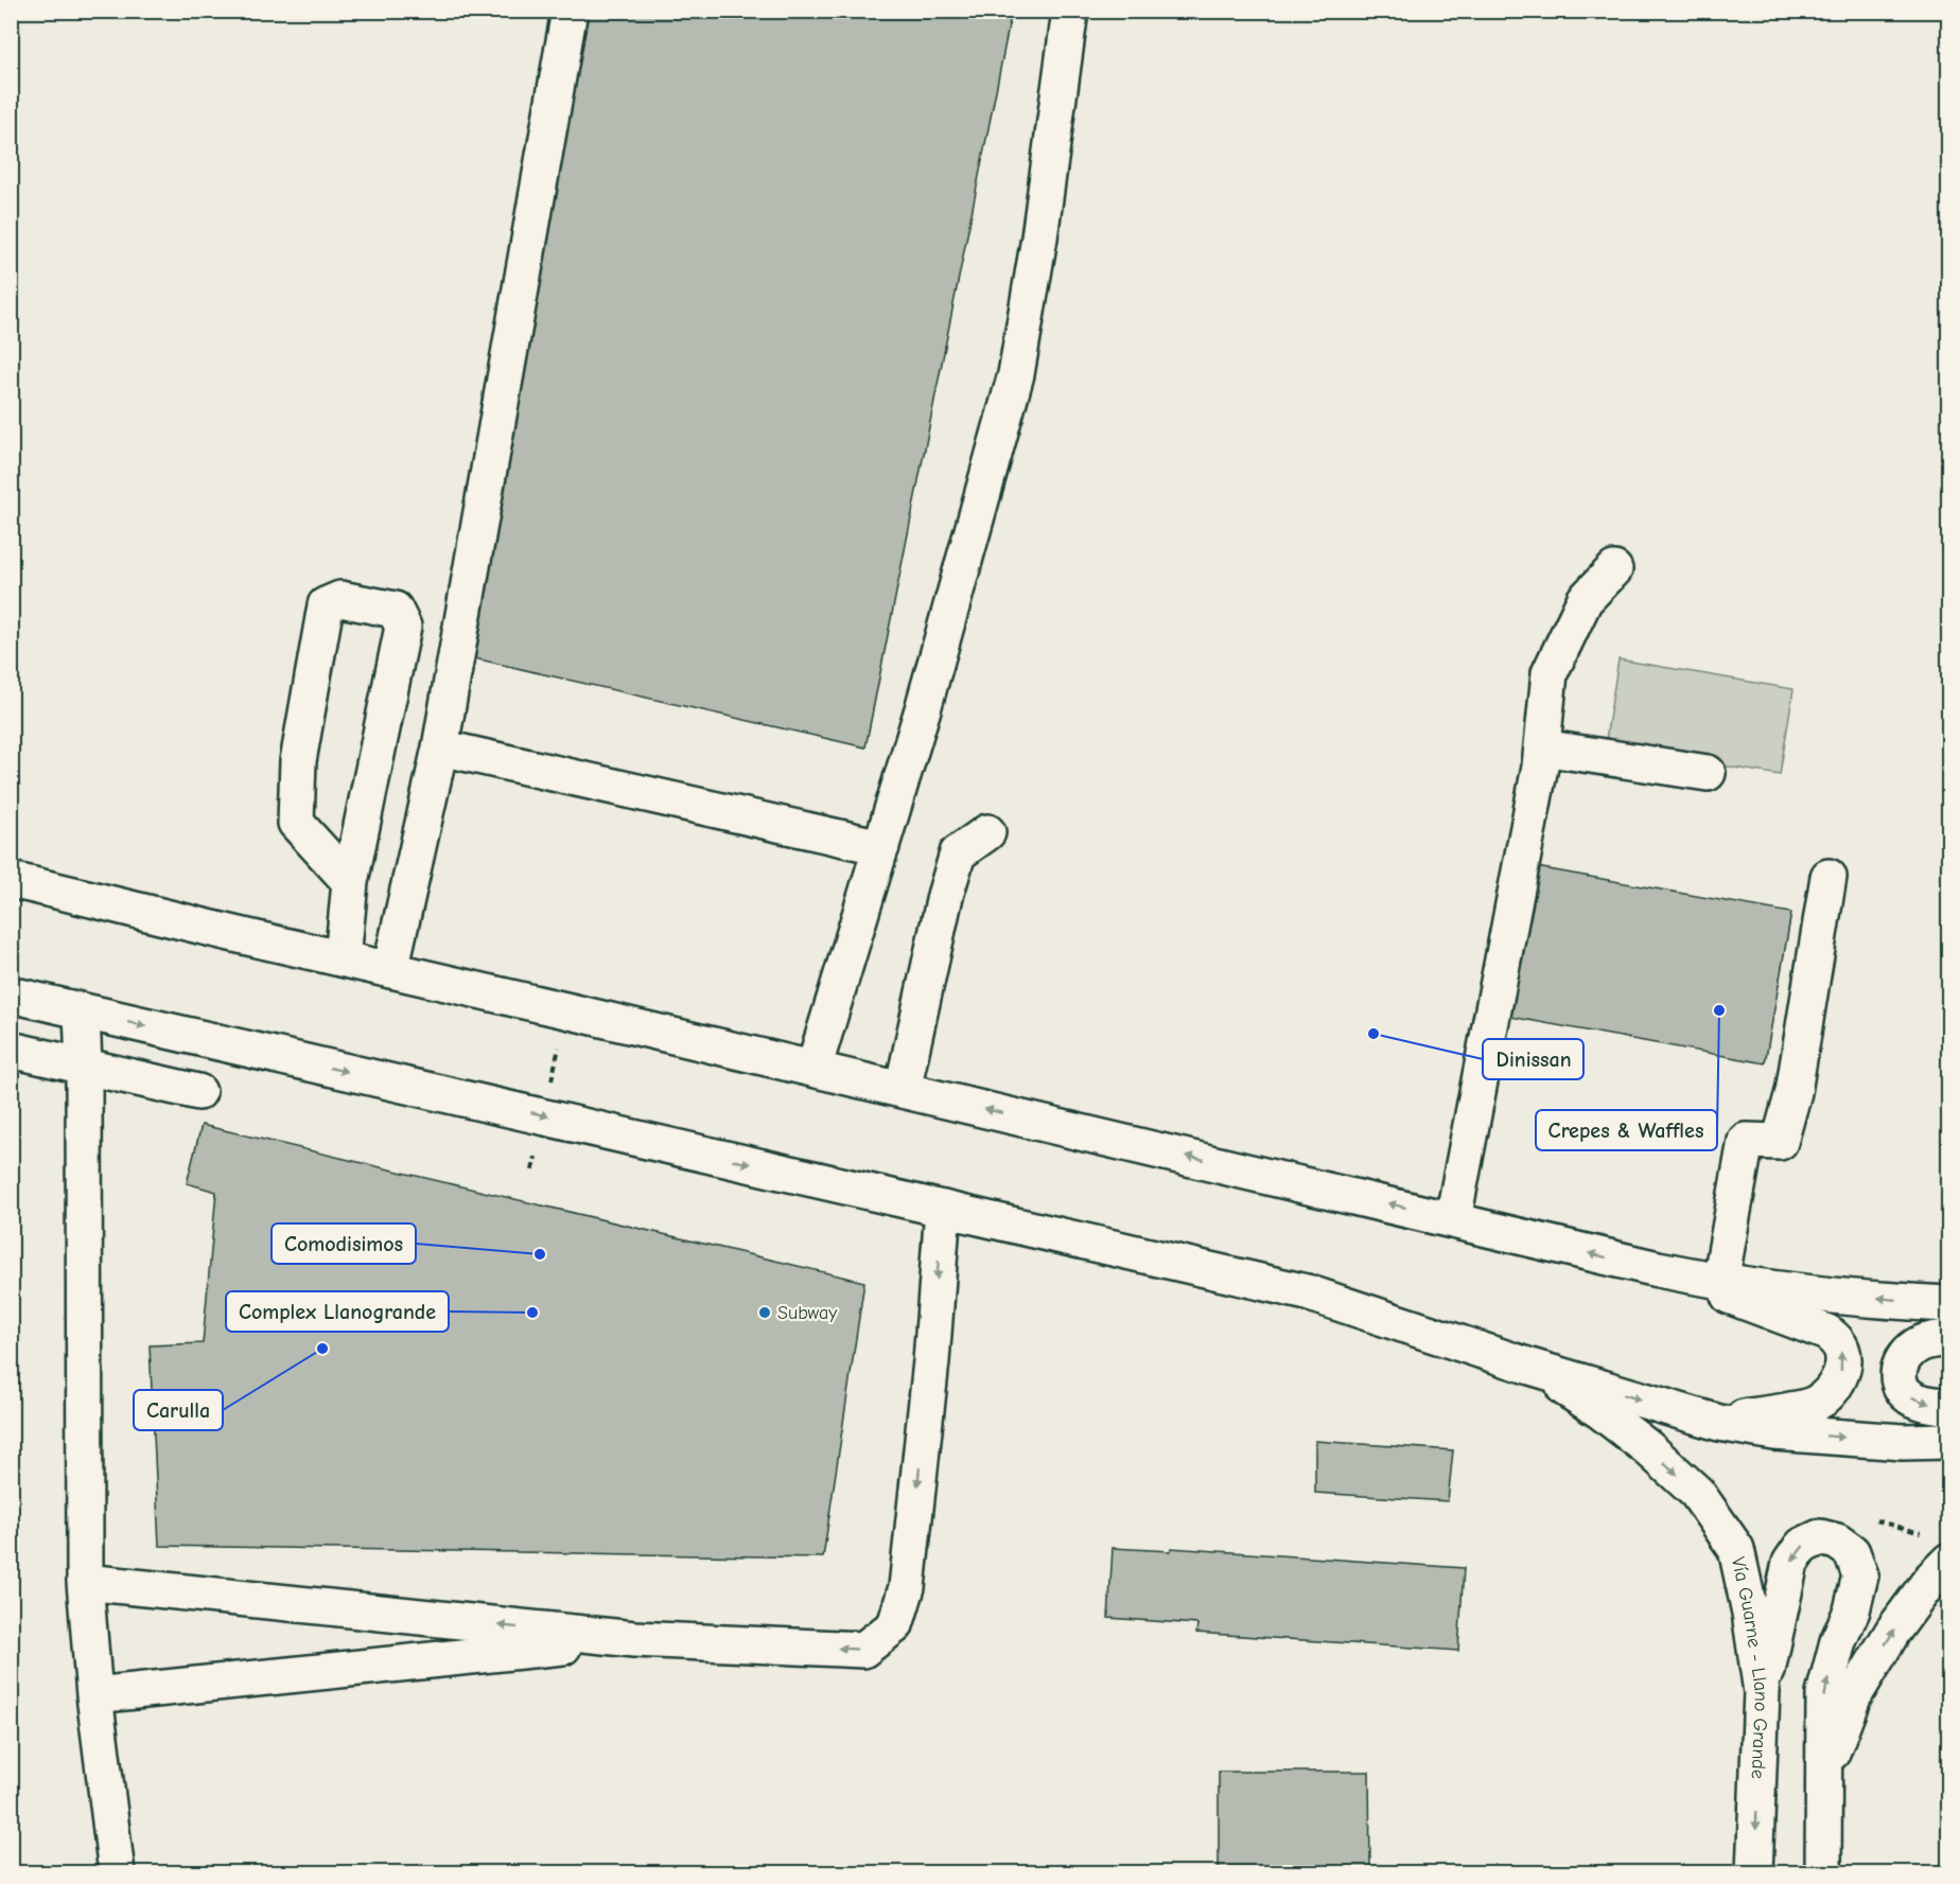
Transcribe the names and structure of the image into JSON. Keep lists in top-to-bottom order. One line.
{"streets":{"main road":["Vía Guarne - Llano Grande"]},"one_way":["Vía Guarne - Llano Grande"],"places":["Crepes & Waffles","Dinissan","Comodisimos","Complex Llanogrande","Subway","Carulla"]}
